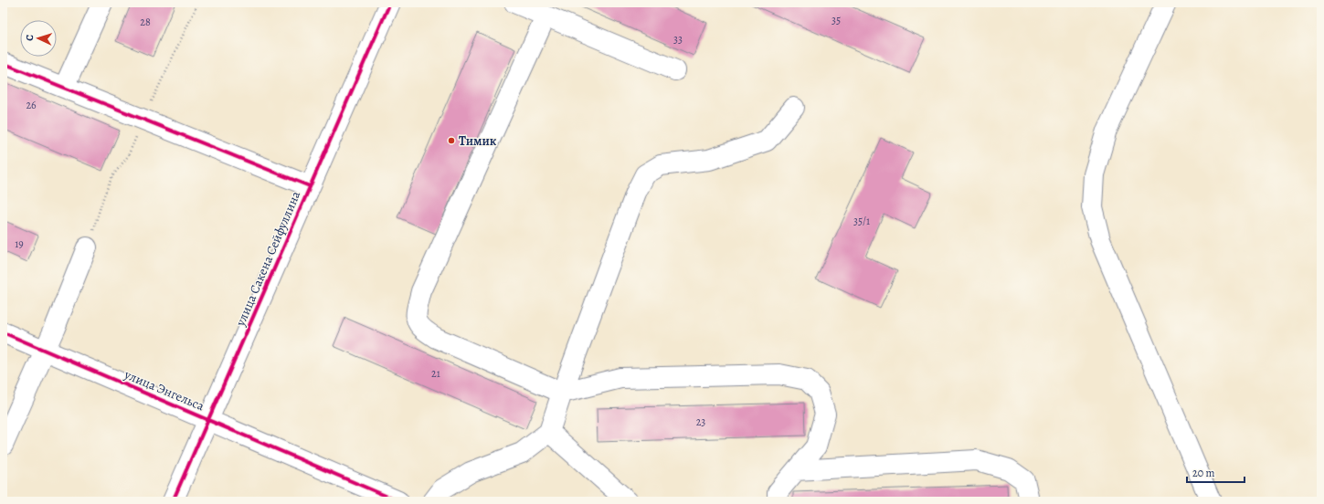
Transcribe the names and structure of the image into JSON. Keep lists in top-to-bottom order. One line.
{"streets":{"street":["улица Сакена Сейфуллина","улица Энгельса"]},"crossings":[["улица Сакена Сейфуллина","улица Энгельса"]],"places":["Тимик"],"house_numbers":["35","28","33","26","35/1","19","21","23"],"scale_bar":"20 m","north":"left"}
